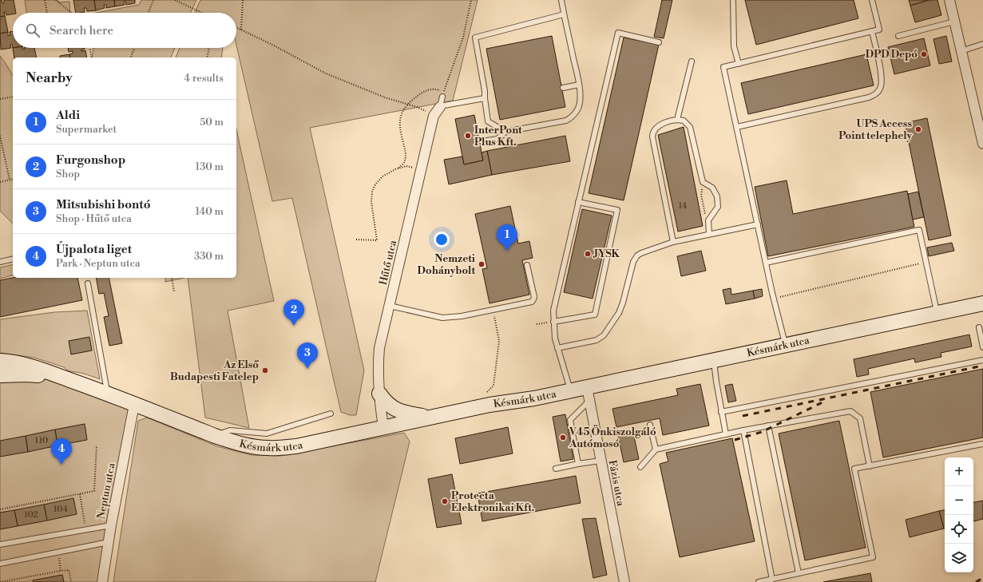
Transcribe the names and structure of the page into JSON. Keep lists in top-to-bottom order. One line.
{"streets":{"street":["Hűtő utca","Késmárk utca","Fázis utca","Neptun utca"]},"crossings":[["Hűtő utca","Késmárk utca"],["Késmárk utca","Fázis utca"],["Késmárk utca","Neptun utca"]],"places":["DPD Depó","UPS Access Point telephely","InterPont Plus Kft.","JYSK","Nemzeti Dohánybolt","Az Első Budapesti Fatelep","V45 Önkiszolgáló Autómosó","Protecta Elektronikai Kft."],"house_numbers":["14","110","104","102"],"page":{"search":"Search here","heading":["Nearby","4 results"],"list":[{"mark":"1","name":"Aldi","note":"Supermarket","value":"50 m"},{"mark":"2","name":"Furgonshop","note":"Shop","value":"130 m"},{"mark":"3","name":"Mitsubishi bontó","note":"Shop · Hűtő utca","value":"140 m"},{"mark":"4","name":"Újpalota liget","note":"Park · Neptun utca","value":"330 m"}],"pins":["1","2","3","4"],"map_buttons":["+","−"]}}
